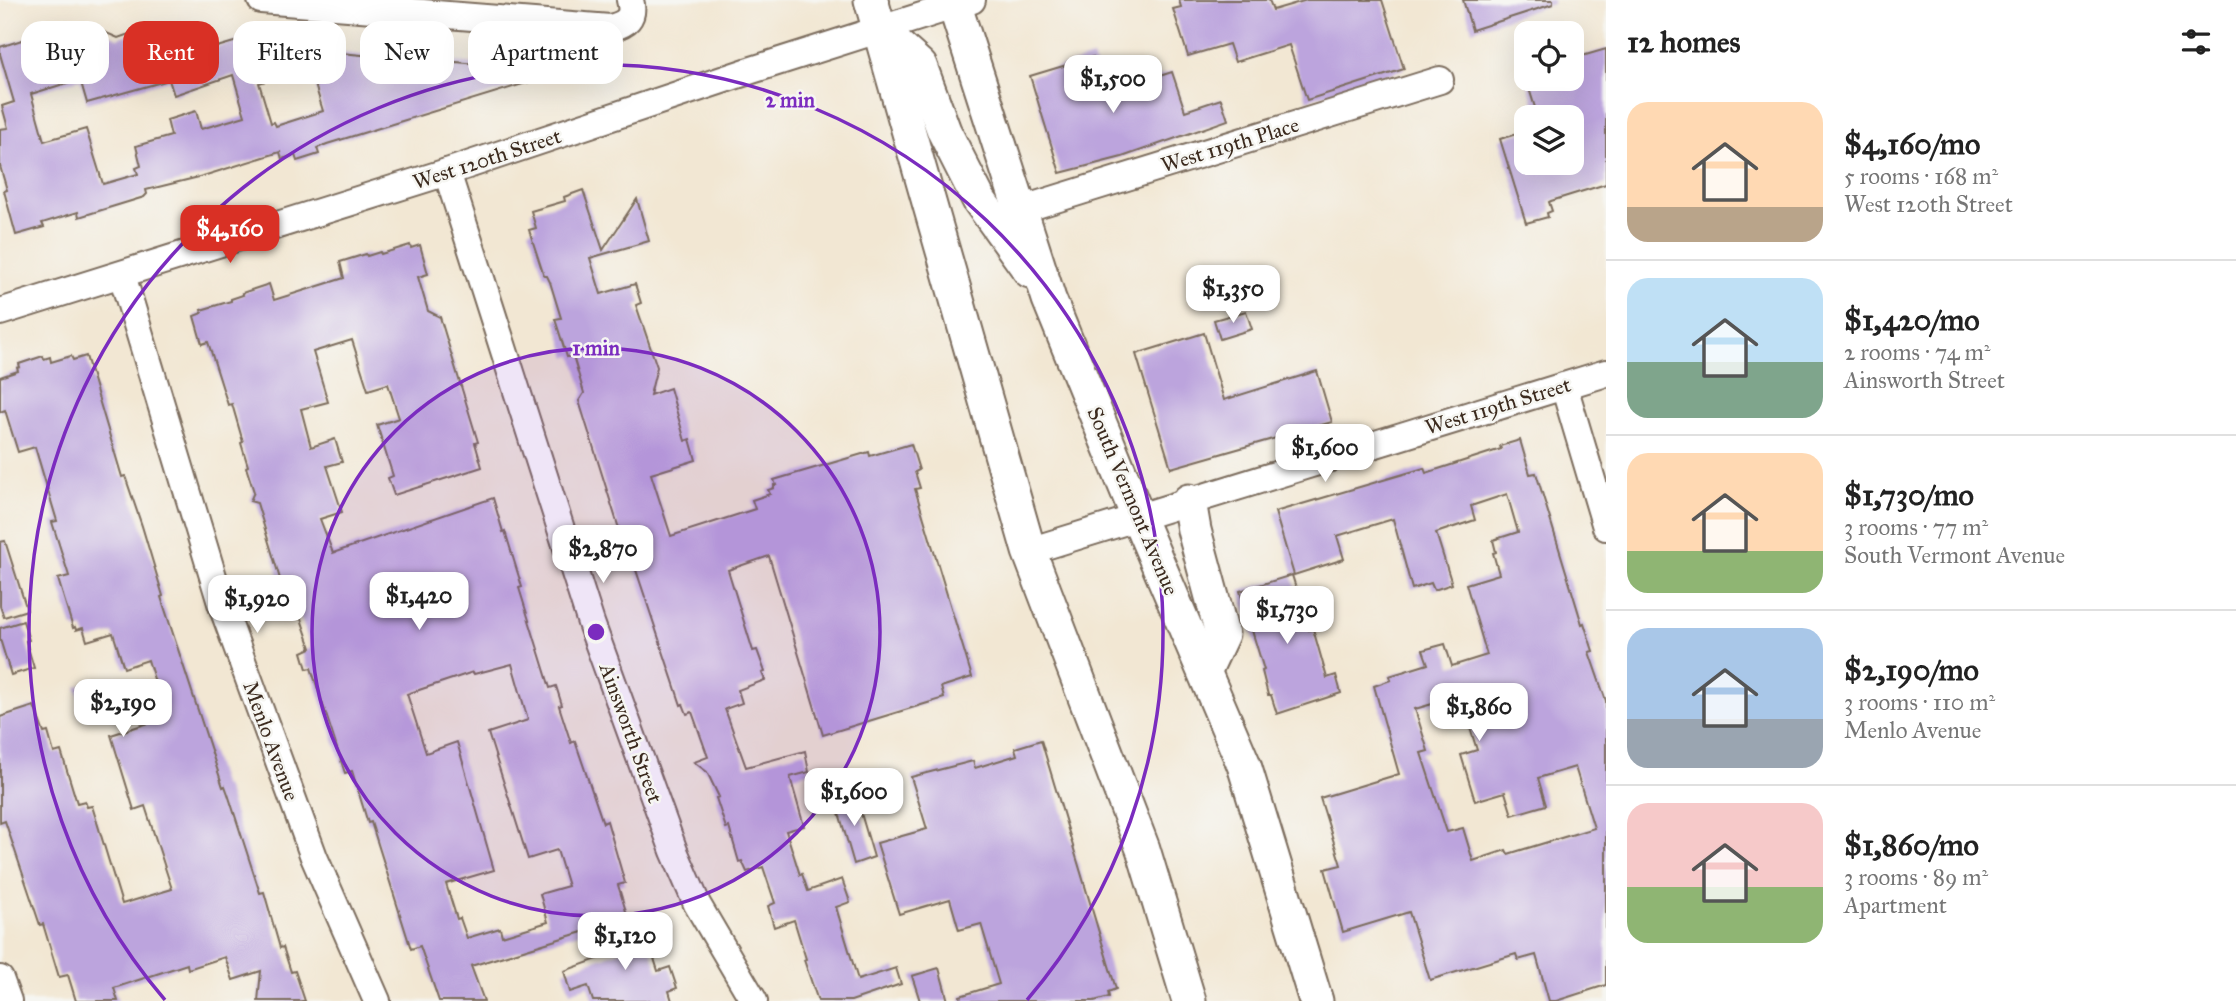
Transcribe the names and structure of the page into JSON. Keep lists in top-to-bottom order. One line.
{"streets":{"main road":["South Vermont Avenue"],"street":["West 119th Place","West 120th Street","West 119th Street","Ainsworth Street","Menlo Avenue"]},"crossings":[["West 119th Place","South Vermont Avenue"],["West 120th Street","South Vermont Avenue"],["West 120th Street","Ainsworth Street"],["West 120th Street","Menlo Avenue"],["West 119th Street","South Vermont Avenue"]],"page":{"heading":"12 homes","chip":["Buy","Rent","Filters","New","Apartment"],"price":["$1,500","$4,160","$1,350","$1,600","$2,870","$1,420","$1,920","$1,730","$2,190","$1,860","$1,600","$1,120"],"list":[{"name":"$4,160/mo","note":"5 rooms · 168 m² · West 120th Street"},{"name":"$1,420/mo","note":"2 rooms · 74 m² · Ainsworth Street"},{"name":"$1,730/mo","note":"3 rooms · 77 m² · South Vermont Avenue"},{"name":"$2,190/mo","note":"3 rooms · 110 m² · Menlo Avenue"},{"name":"$1,860/mo","note":"3 rooms · 89 m² · Apartment"}]},"rings":["2 min","1 min"]}
